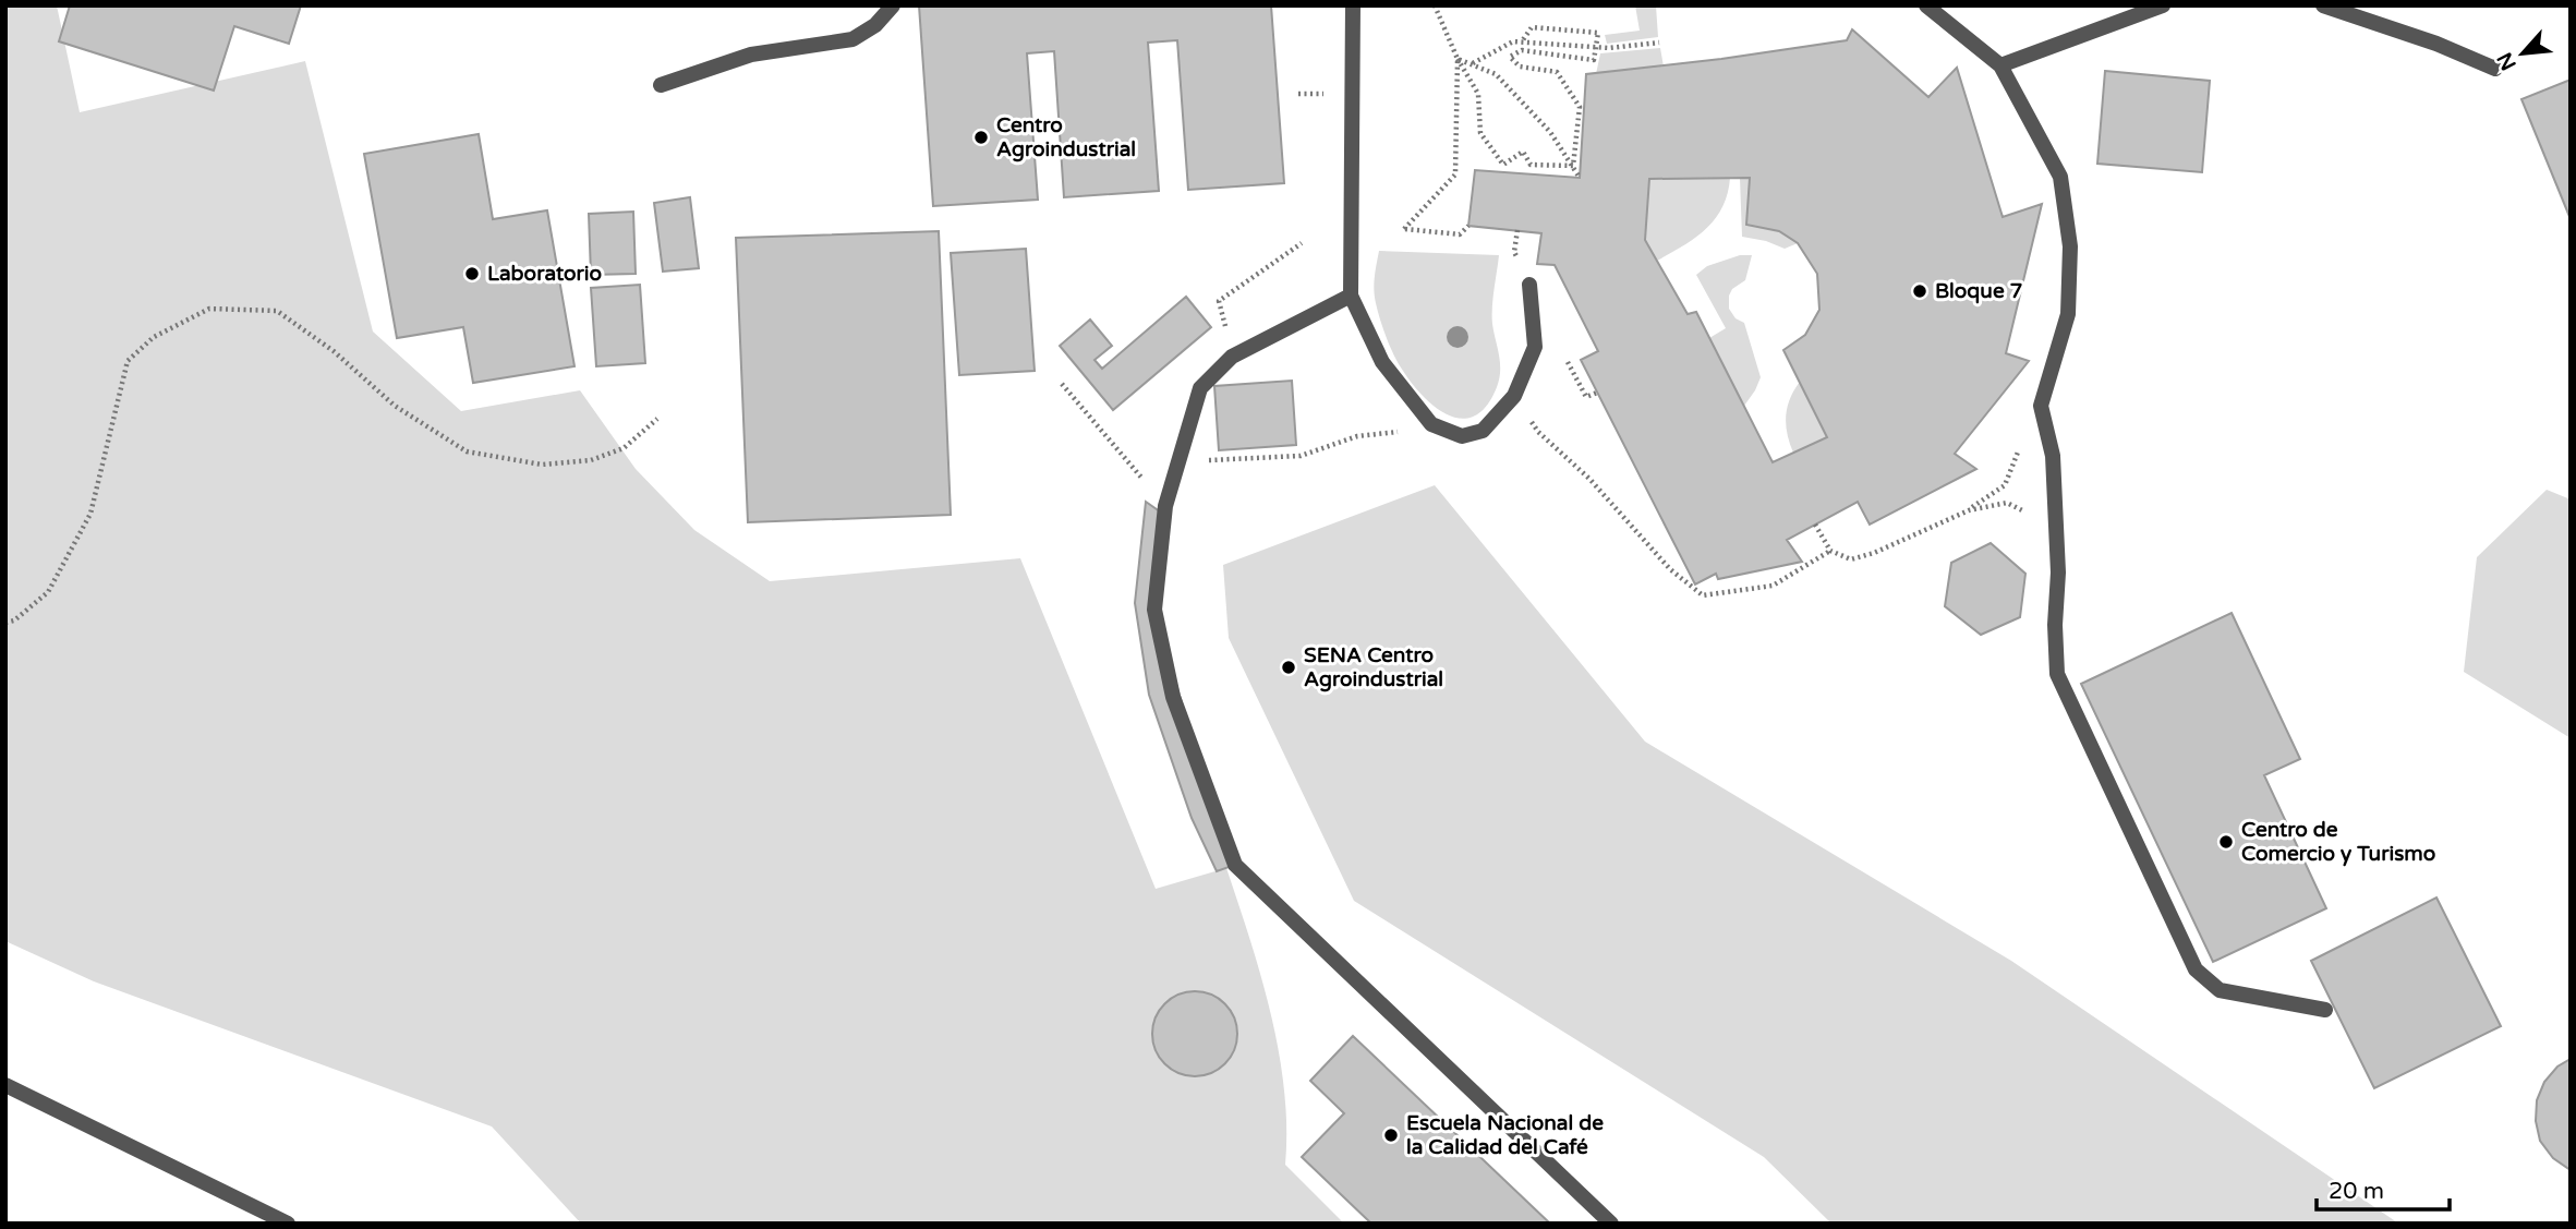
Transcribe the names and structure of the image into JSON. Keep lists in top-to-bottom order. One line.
{"places":["Centro Agroindustrial","Laboratorio","Bloque 7","SENA Centro Agroindustrial","Centro de Comercio y Turismo","Escuela Nacional de la Calidad del Café"],"scale_bar":"20 m","north":"bottom left"}
